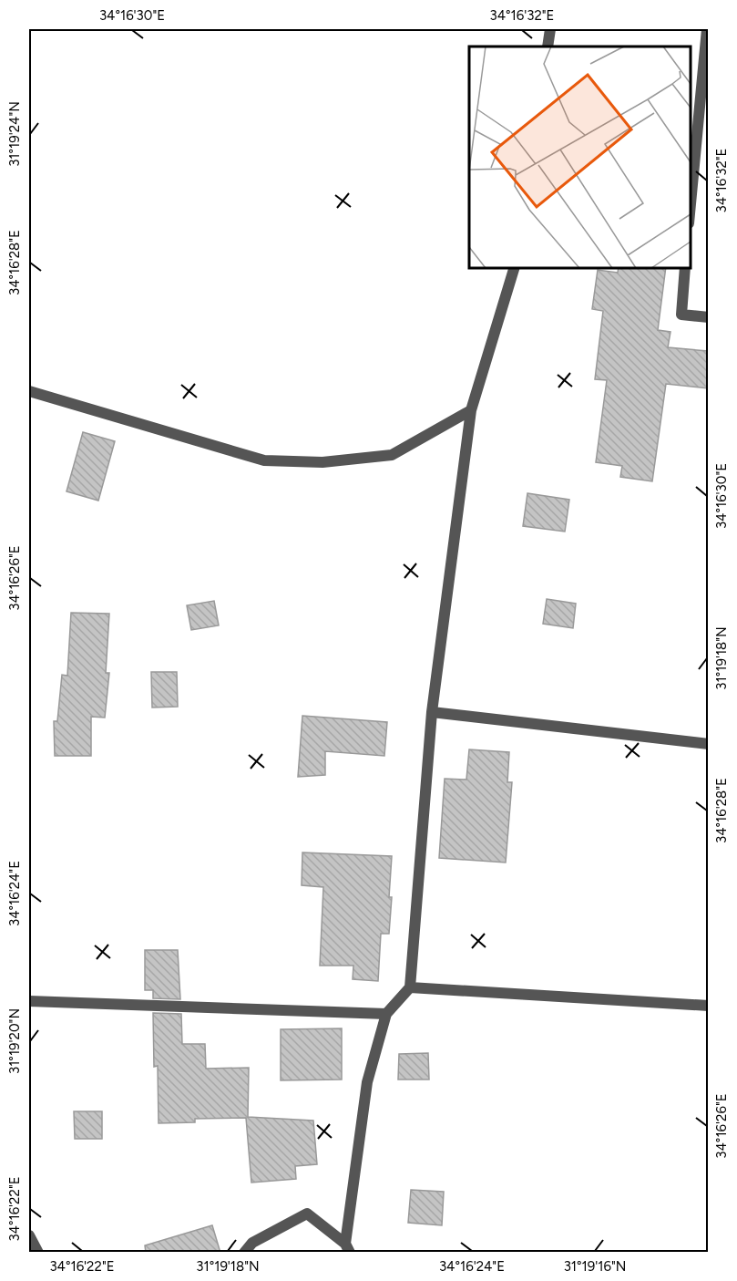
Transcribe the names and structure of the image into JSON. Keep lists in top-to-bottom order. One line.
{"coordinates":["34°16'30\"E","34°16'32\"E","31°19'24\"N","34°16'28\"E","34°16'26\"E","31°19'18\"N","34°16'24\"E","31°19'20\"N","34°16'22\"E","31°19'16\"N"]}
